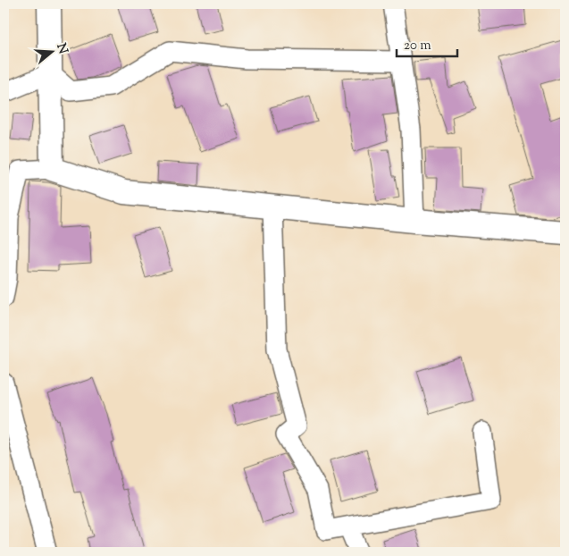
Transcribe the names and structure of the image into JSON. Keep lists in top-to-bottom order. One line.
{"scale_bar":"20 m","north":"right"}
